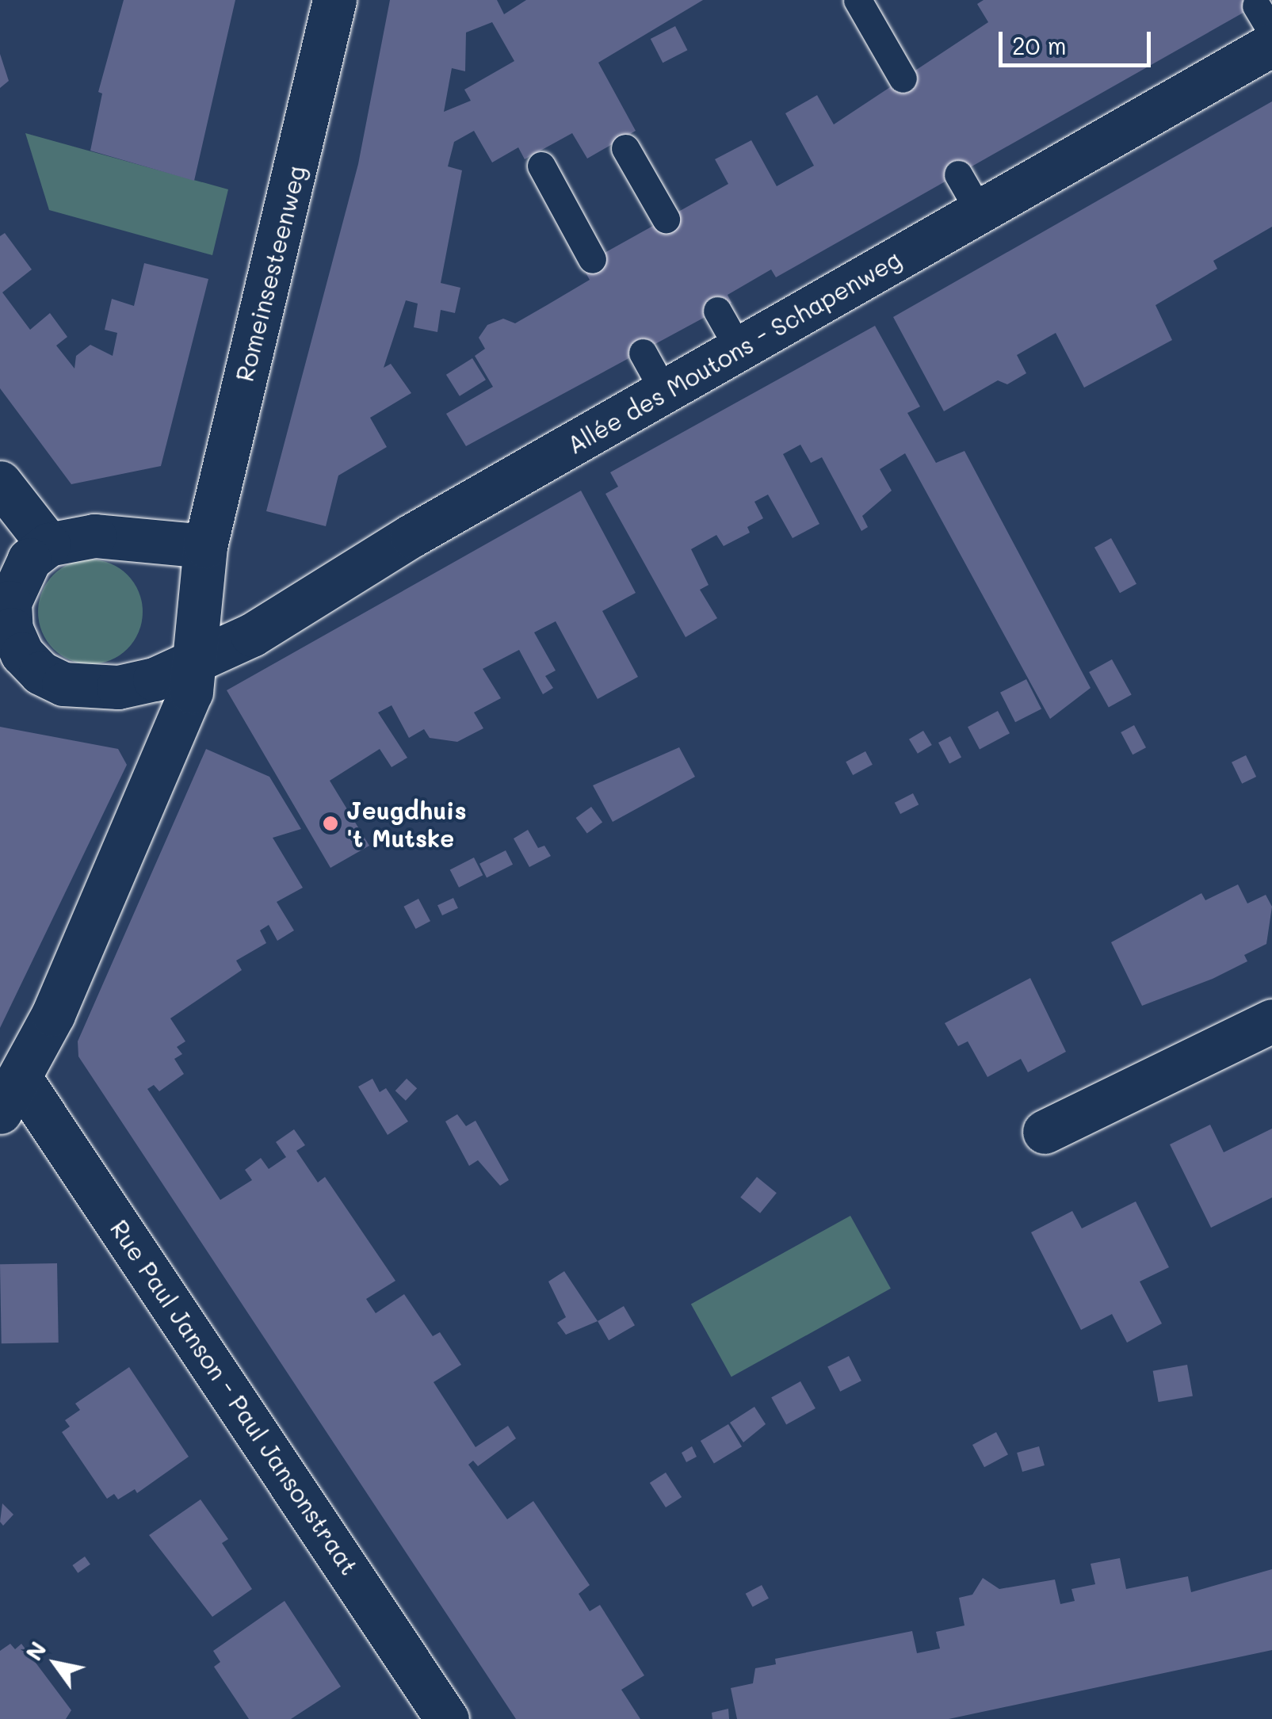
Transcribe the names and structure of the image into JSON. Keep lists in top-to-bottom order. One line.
{"streets":{"street":["Romeinsesteenweg","Allée des Moutons - Schapenweg","Rue Paul Janson - Paul Jansonstraat"]},"crossings":[["Romeinsesteenweg","Allée des Moutons - Schapenweg"],["Romeinsesteenweg","Rue Paul Janson - Paul Jansonstraat"]],"places":["Jeugdhuis 't Mutske"],"scale_bar":"20 m","north":"top left"}
